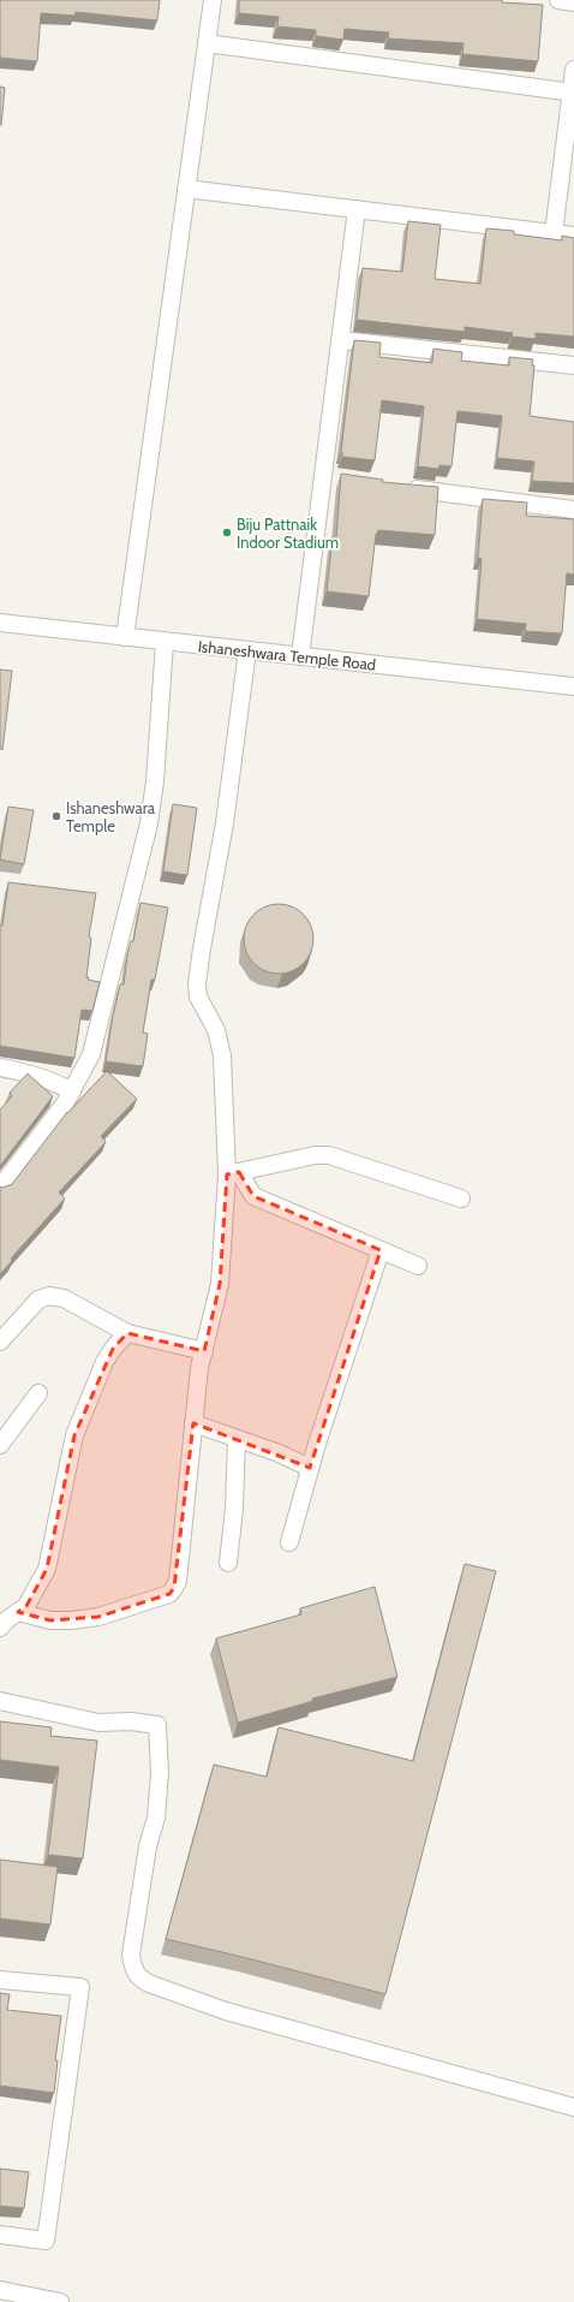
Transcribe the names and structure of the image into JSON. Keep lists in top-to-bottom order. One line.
{"streets":{"street":["Ishaneshwara Temple Road"]},"places":["Biju Pattnaik Indoor Stadium","Ishaneshwara Temple"]}
